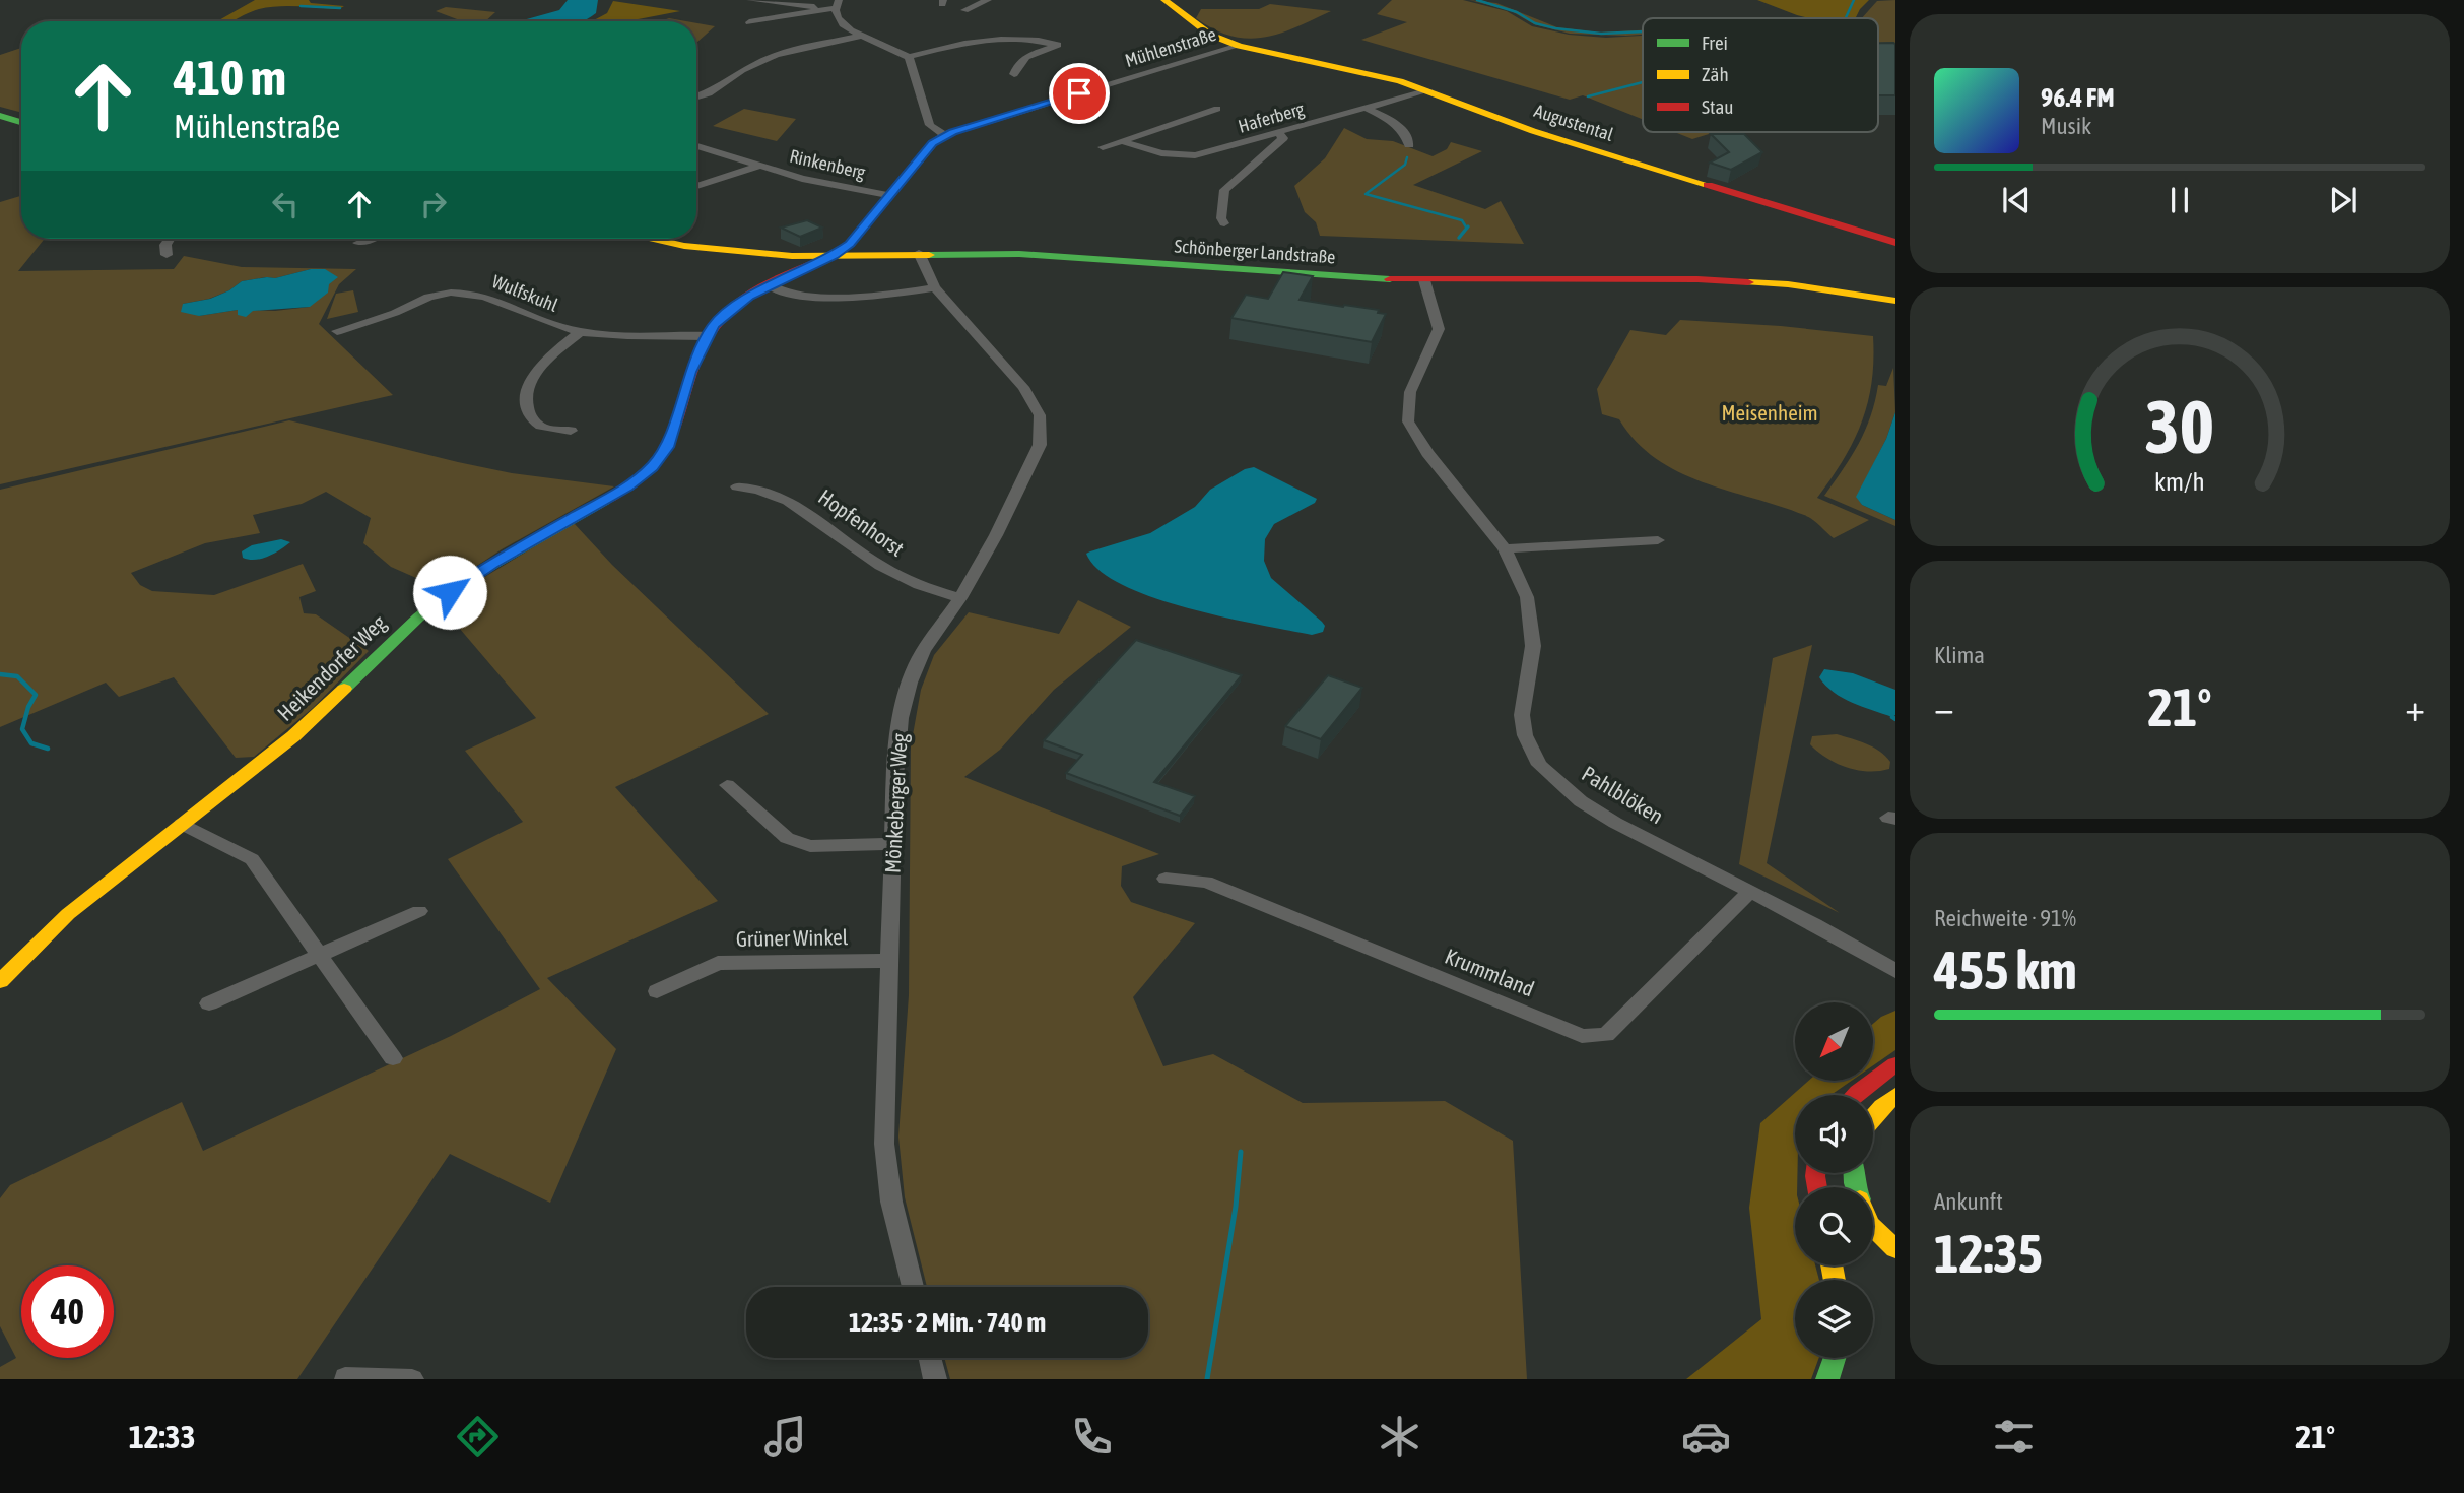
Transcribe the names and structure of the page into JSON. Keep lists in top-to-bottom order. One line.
{"streets":{"main road":["Augustental","Schönberger Landstraße","Heikendorfer Weg"],"street":["Mühlenstraße","Haferberg","Rinkenberg","Wulfskuhl","Hopfenhorst","Pahlblöken","Mönkeberger Weg","Grüner Winkel","Krummland"]},"crossings":[["Mühlenstraße","Augustental"],["Mühlenstraße","Rinkenberg"],["Mühlenstraße","Schönberger Landstraße"],["Mühlenstraße","Heikendorfer Weg"],["Haferberg","Augustental"],["Schönberger Landstraße","Heikendorfer Weg"],["Schönberger Landstraße","Pahlblöken"],["Schönberger Landstraße","Mönkeberger Weg"],["Wulfskuhl","Heikendorfer Weg"],["Hopfenhorst","Mönkeberger Weg"],["Pahlblöken","Krummland"],["Mönkeberger Weg","Grüner Winkel"]],"parks":["Meisenheim"],"legend":["Frei","Zäh","Stau"],"north":"bottom left","page":{"turn":["410 m","Mühlenstraße"],"song":["96.4 FM","Musik"],"tile":["Klima",["Reichweite · 91%","455 km"],["Ankunft","12:35"]],"heat":["−","21°","+"],"limit":"40","trip":"12:35 · 2 Min. · 740 m","tabs":["12:33","21°"],"gauge":["30","km/h"]}}
